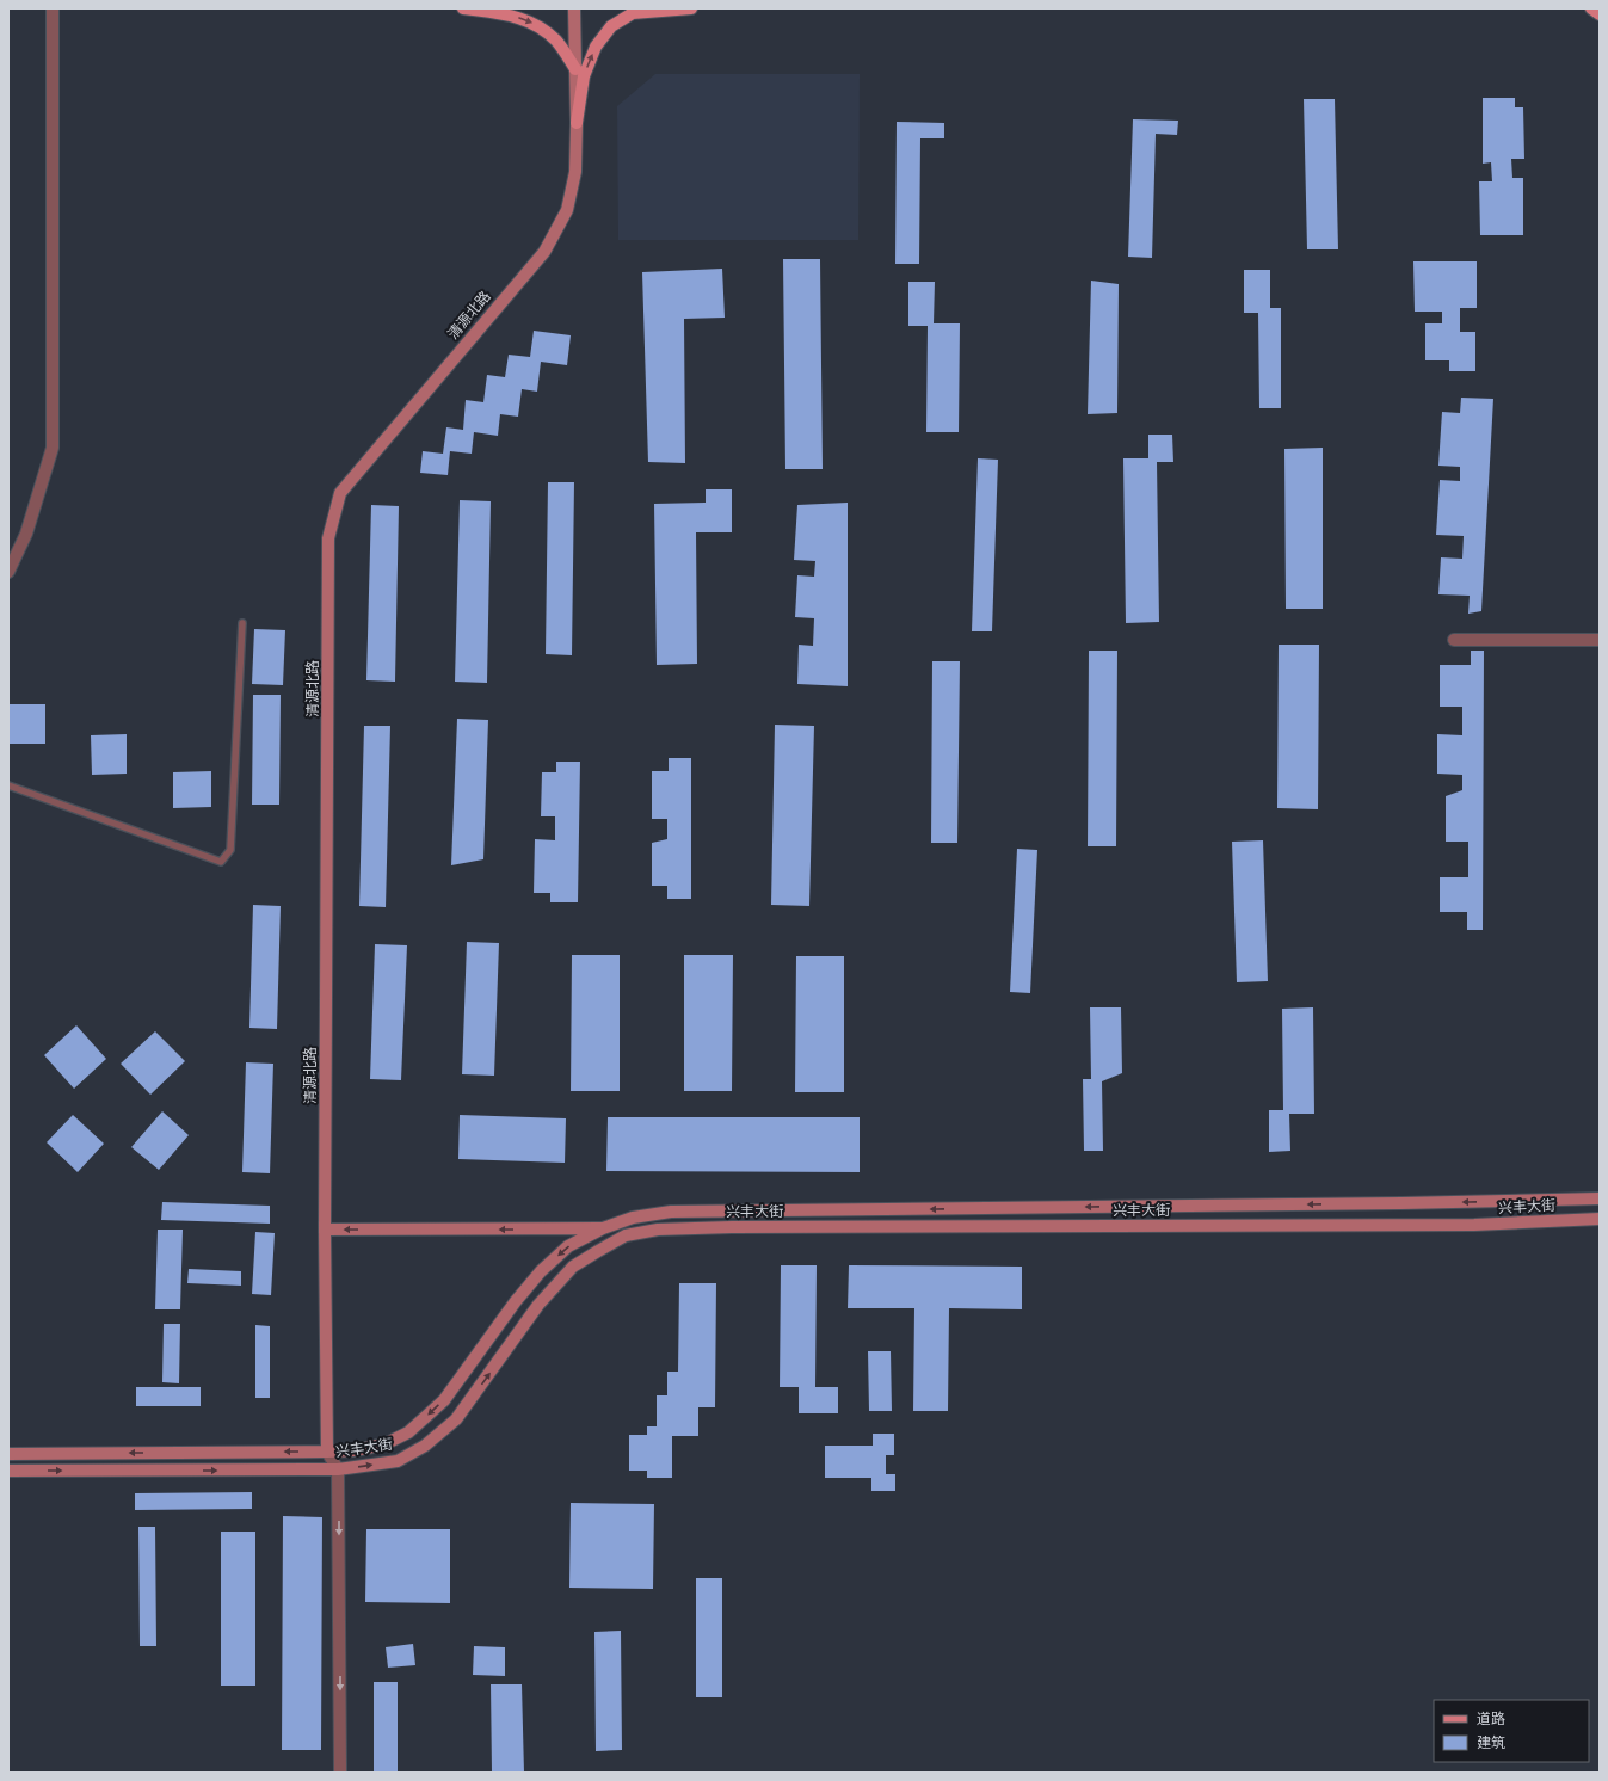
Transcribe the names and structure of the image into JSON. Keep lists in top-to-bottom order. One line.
{"streets":{"main road":["清源北路","兴丰大街"]},"crossings":[["清源北路","兴丰大街"]],"legend":["道路","建筑"]}
